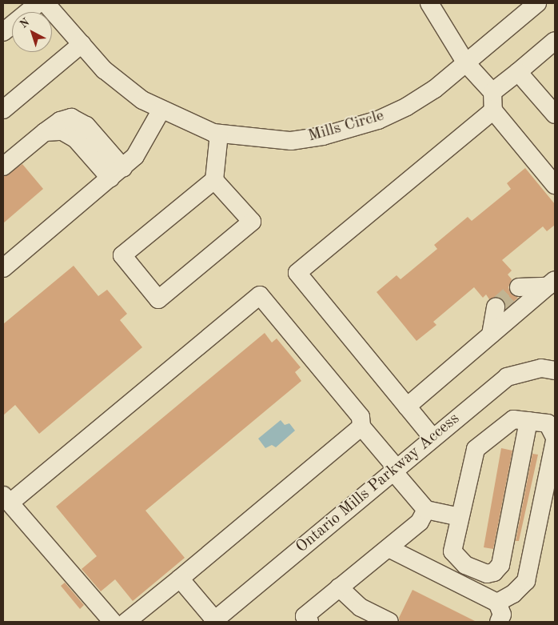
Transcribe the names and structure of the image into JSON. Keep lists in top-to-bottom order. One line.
{"streets":{"street":["Mills Circle","Ontario Mills Parkway Access"]},"north":"top left"}
